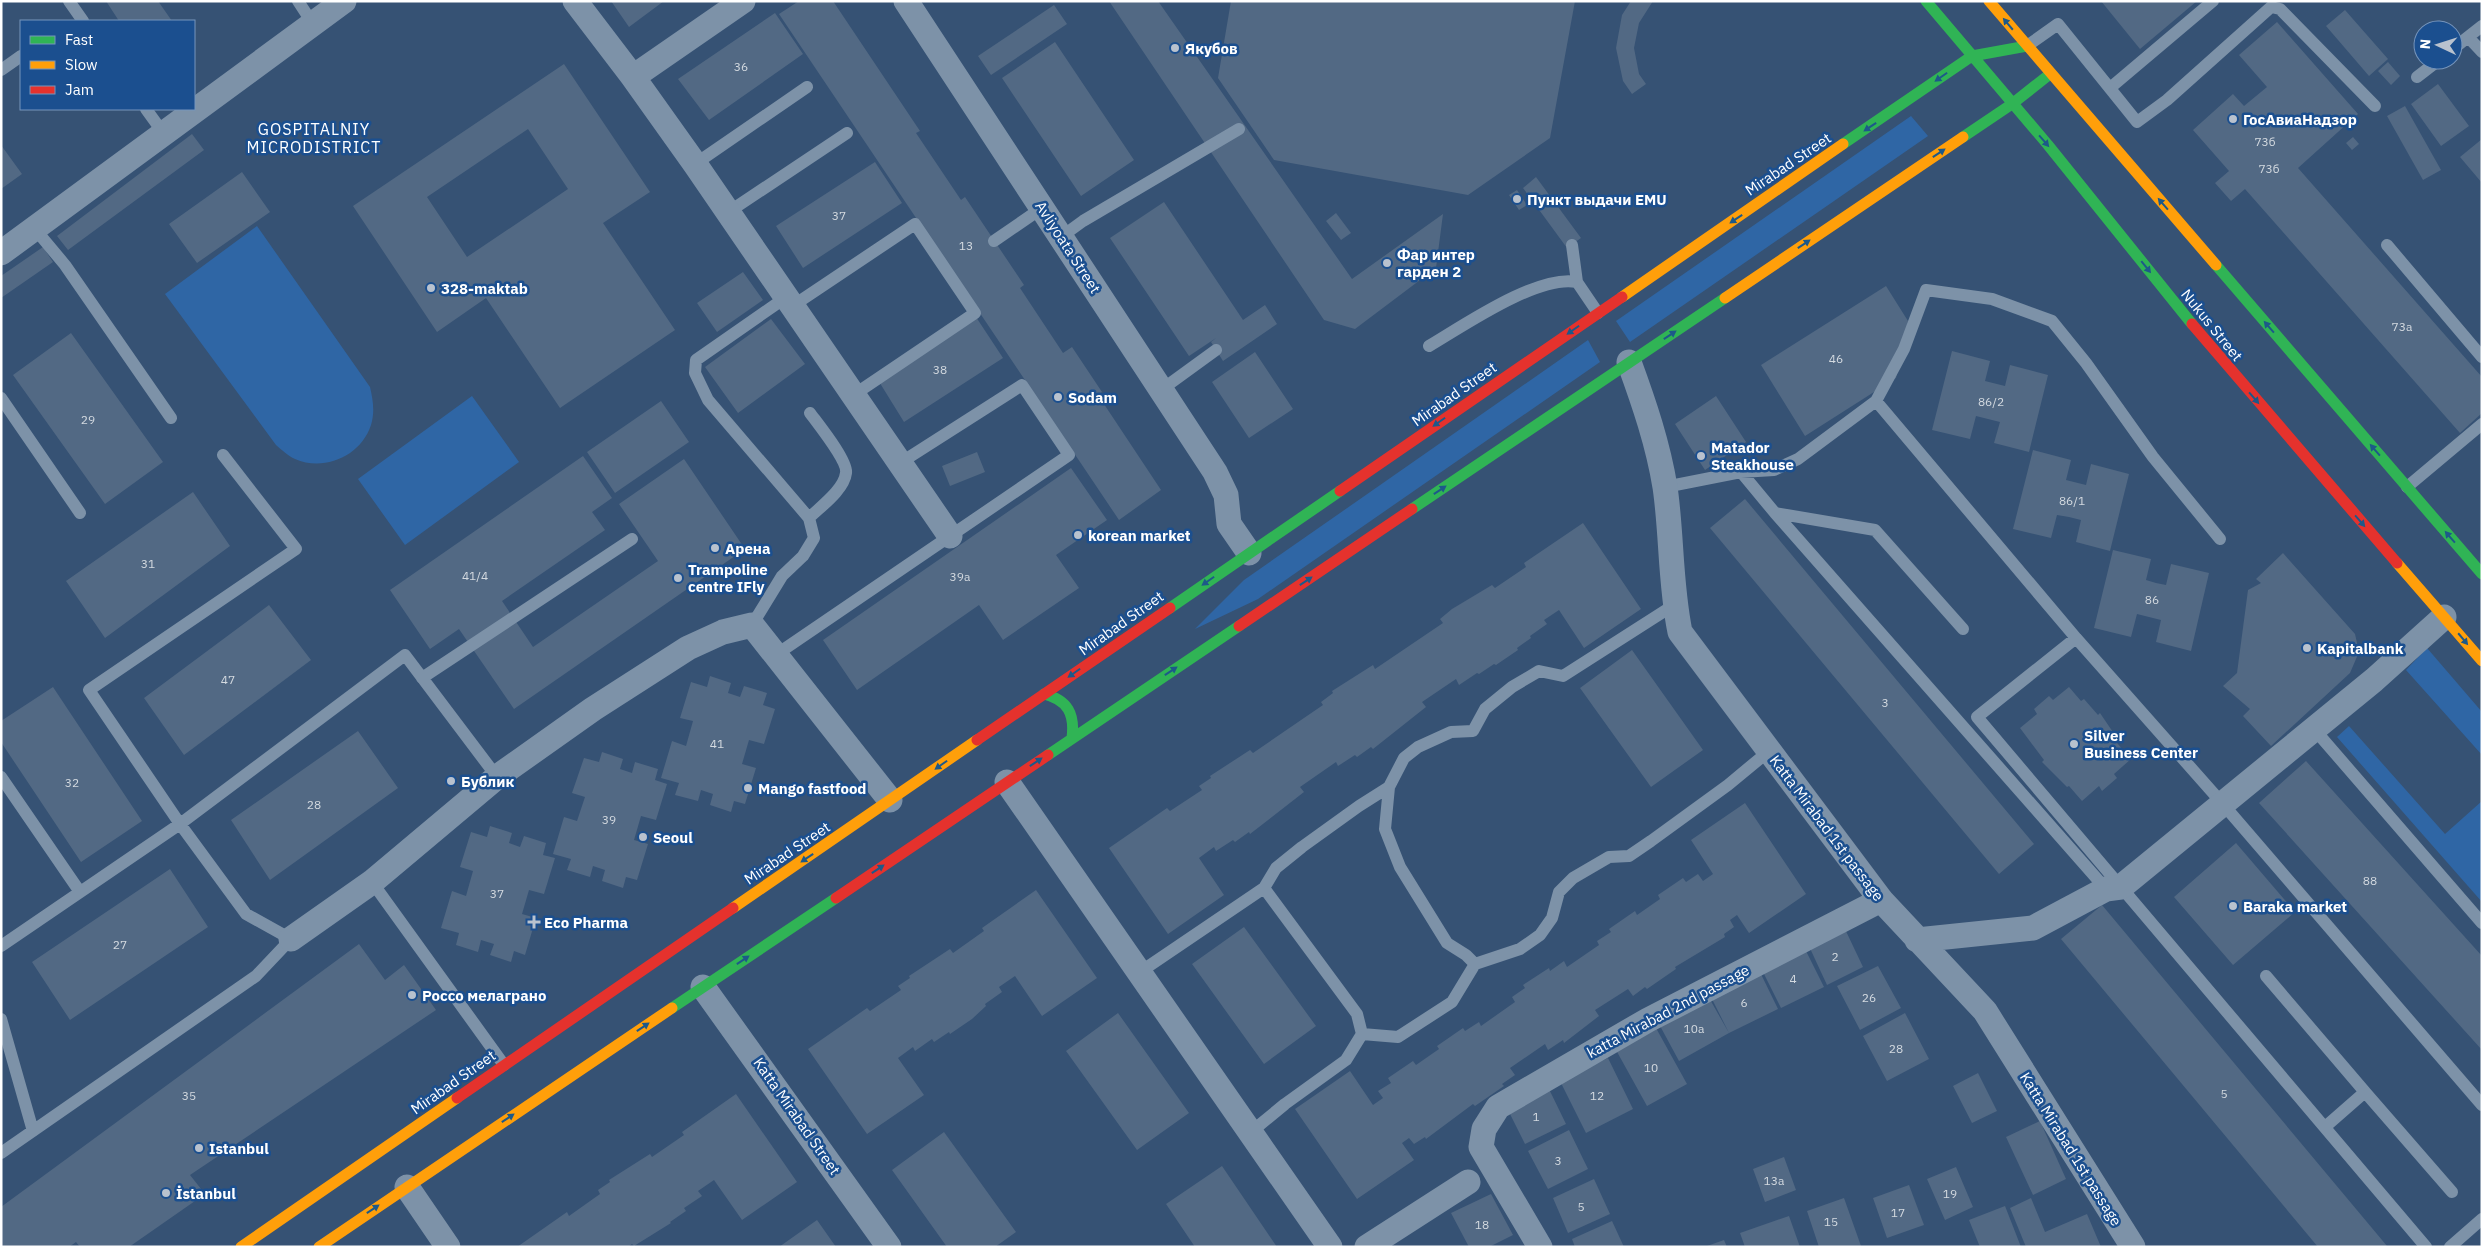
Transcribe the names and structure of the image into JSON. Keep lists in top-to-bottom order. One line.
{"streets":{"main road":["Mirabad Street","Nukus Street"],"street":["Avliyoata Street","Katta Mirabad 1st passage","katta Mirabad 2nd passage","Katta Mirabad Street"]},"crossings":[["Mirabad Street","Avliyoata Street"],["Mirabad Street","Nukus Street"],["Katta Mirabad 1st passage","katta Mirabad 2nd passage"]],"districts":["GOSPITALNIY MICRODISTRICT"],"places":{"other":["Якубов","ГосАвиаНадзор","Пункт выдачи EMU","Фар интер гарден 2","328-maktab","Sodam","Matador Steakhouse","korean market","Арена","Trampoline centre IFly","Kapitalbank","Silver Business Center","Бублик","Mango fastfood","Seoul","Baraka market","Россо мелаграно","Istanbul","İstanbul"],"health":["Eco Pharma"]},"house_numbers":["36","73б","73б","37","13","73a","46","38","86/2","29","86/1","31","41/4","39а","86","47","3","41","32","28","39","88","37","27","2","4","26","6","10a","28","10","5","35","12","1","3","13a","19","5","17","15","18"],"legend":["Fast","Slow","Jam"],"north":"left"}
